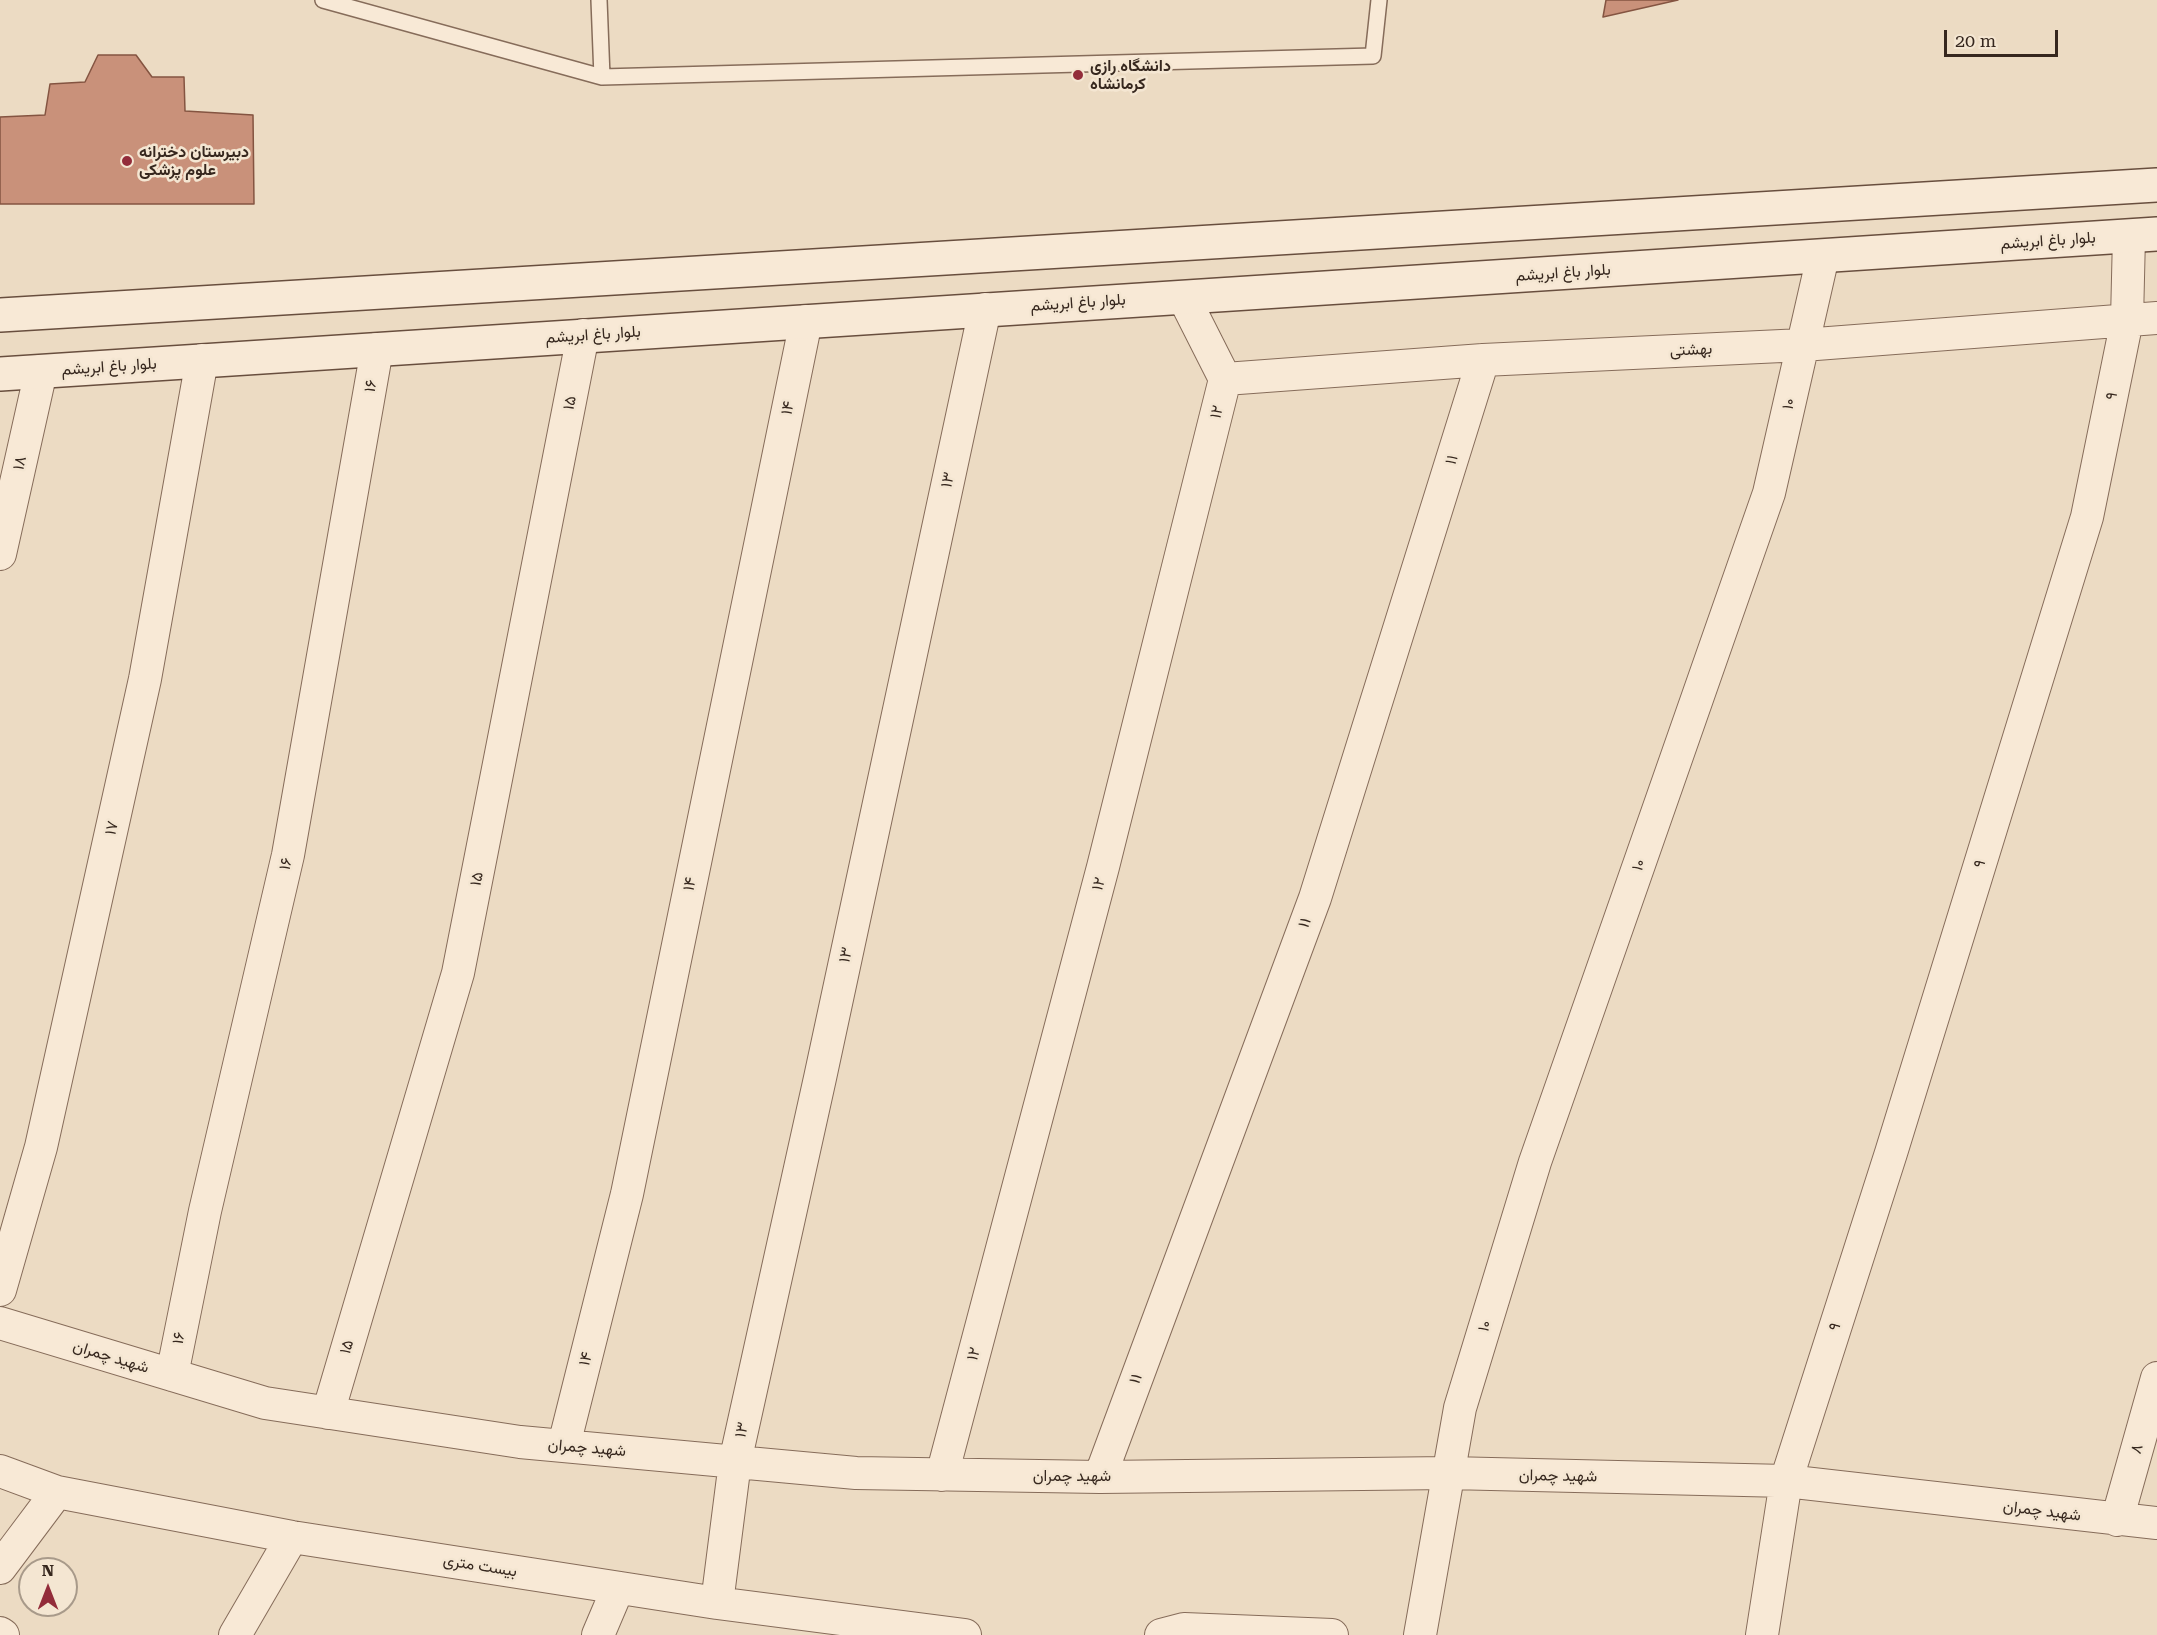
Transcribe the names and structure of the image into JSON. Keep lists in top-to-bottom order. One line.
{"streets":{"main road":["بلوار باغ ابریشم"],"street":["بهشتی","۱۶","۹","۱۵","۱۰","۱۴","۱۲","۱۱","۱۸","۱۳","۱۷","شهید چمران","۸","بیست متری"]},"crossings":[["بلوار باغ ابریشم","۱۶"],["بلوار باغ ابریشم","۹"],["بلوار باغ ابریشم","۱۵"],["بلوار باغ ابریشم","۱۰"],["بلوار باغ ابریشم","۱۴"],["بلوار باغ ابریشم","۱۸"],["بلوار باغ ابریشم","۱۳"],["بلوار باغ ابریشم","۱۷"],["بهشتی","۹"],["بهشتی","۱۰"],["بهشتی","۱۲"],["بهشتی","۱۱"],["۱۶","شهید چمران"],["۹","شهید چمران"],["۱۵","شهید چمران"],["۱۰","شهید چمران"],["۱۴","شهید چمران"],["۱۲","شهید چمران"],["۱۱","شهید چمران"],["۱۳","شهید چمران"],["۱۳","بیست متری"],["شهید چمران","۸"]],"places":["دانشگاه رازی کرمانشاه","دبیرستان دخترانه علوم پزشکی"],"scale_bar":"20 m","north":"top"}
